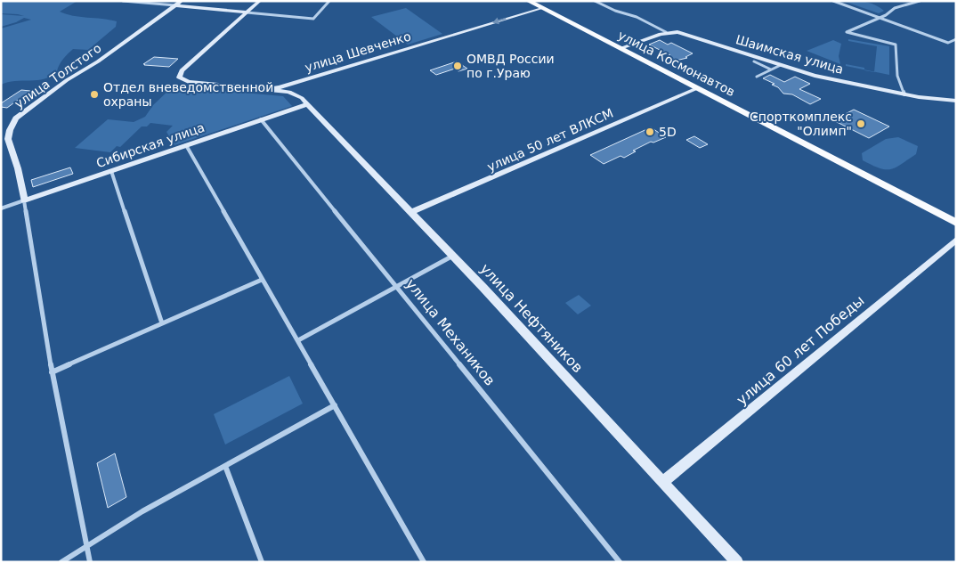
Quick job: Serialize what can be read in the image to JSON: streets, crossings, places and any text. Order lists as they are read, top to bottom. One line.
{"streets":{"main road":["улица Шевченко","Шаимская улица","улица Космонавтов","улица Толстого","улица 50 лет ВЛКСМ","Сибирская улица","улица Нефтяников","улица 60 лет Победы"],"street":["улица Механиков"]},"crossings":[["улица Шевченко","улица Космонавтов"],["улица Шевченко","улица Нефтяников"],["Шаимская улица","улица Космонавтов"],["улица Космонавтов","улица 50 лет ВЛКСМ"],["улица Толстого","Сибирская улица"],["улица 50 лет ВЛКСМ","улица Нефтяников"],["Сибирская улица","улица Нефтяников"],["Сибирская улица","улица Механиков"],["улица Нефтяников","улица 60 лет Победы"]],"one_way":["улица Шевченко"],"places":["ОМВД России по г.Ураю","Отдел вневедомственной охраны","Спорткомплекс \"Олимп\"","5D"]}
